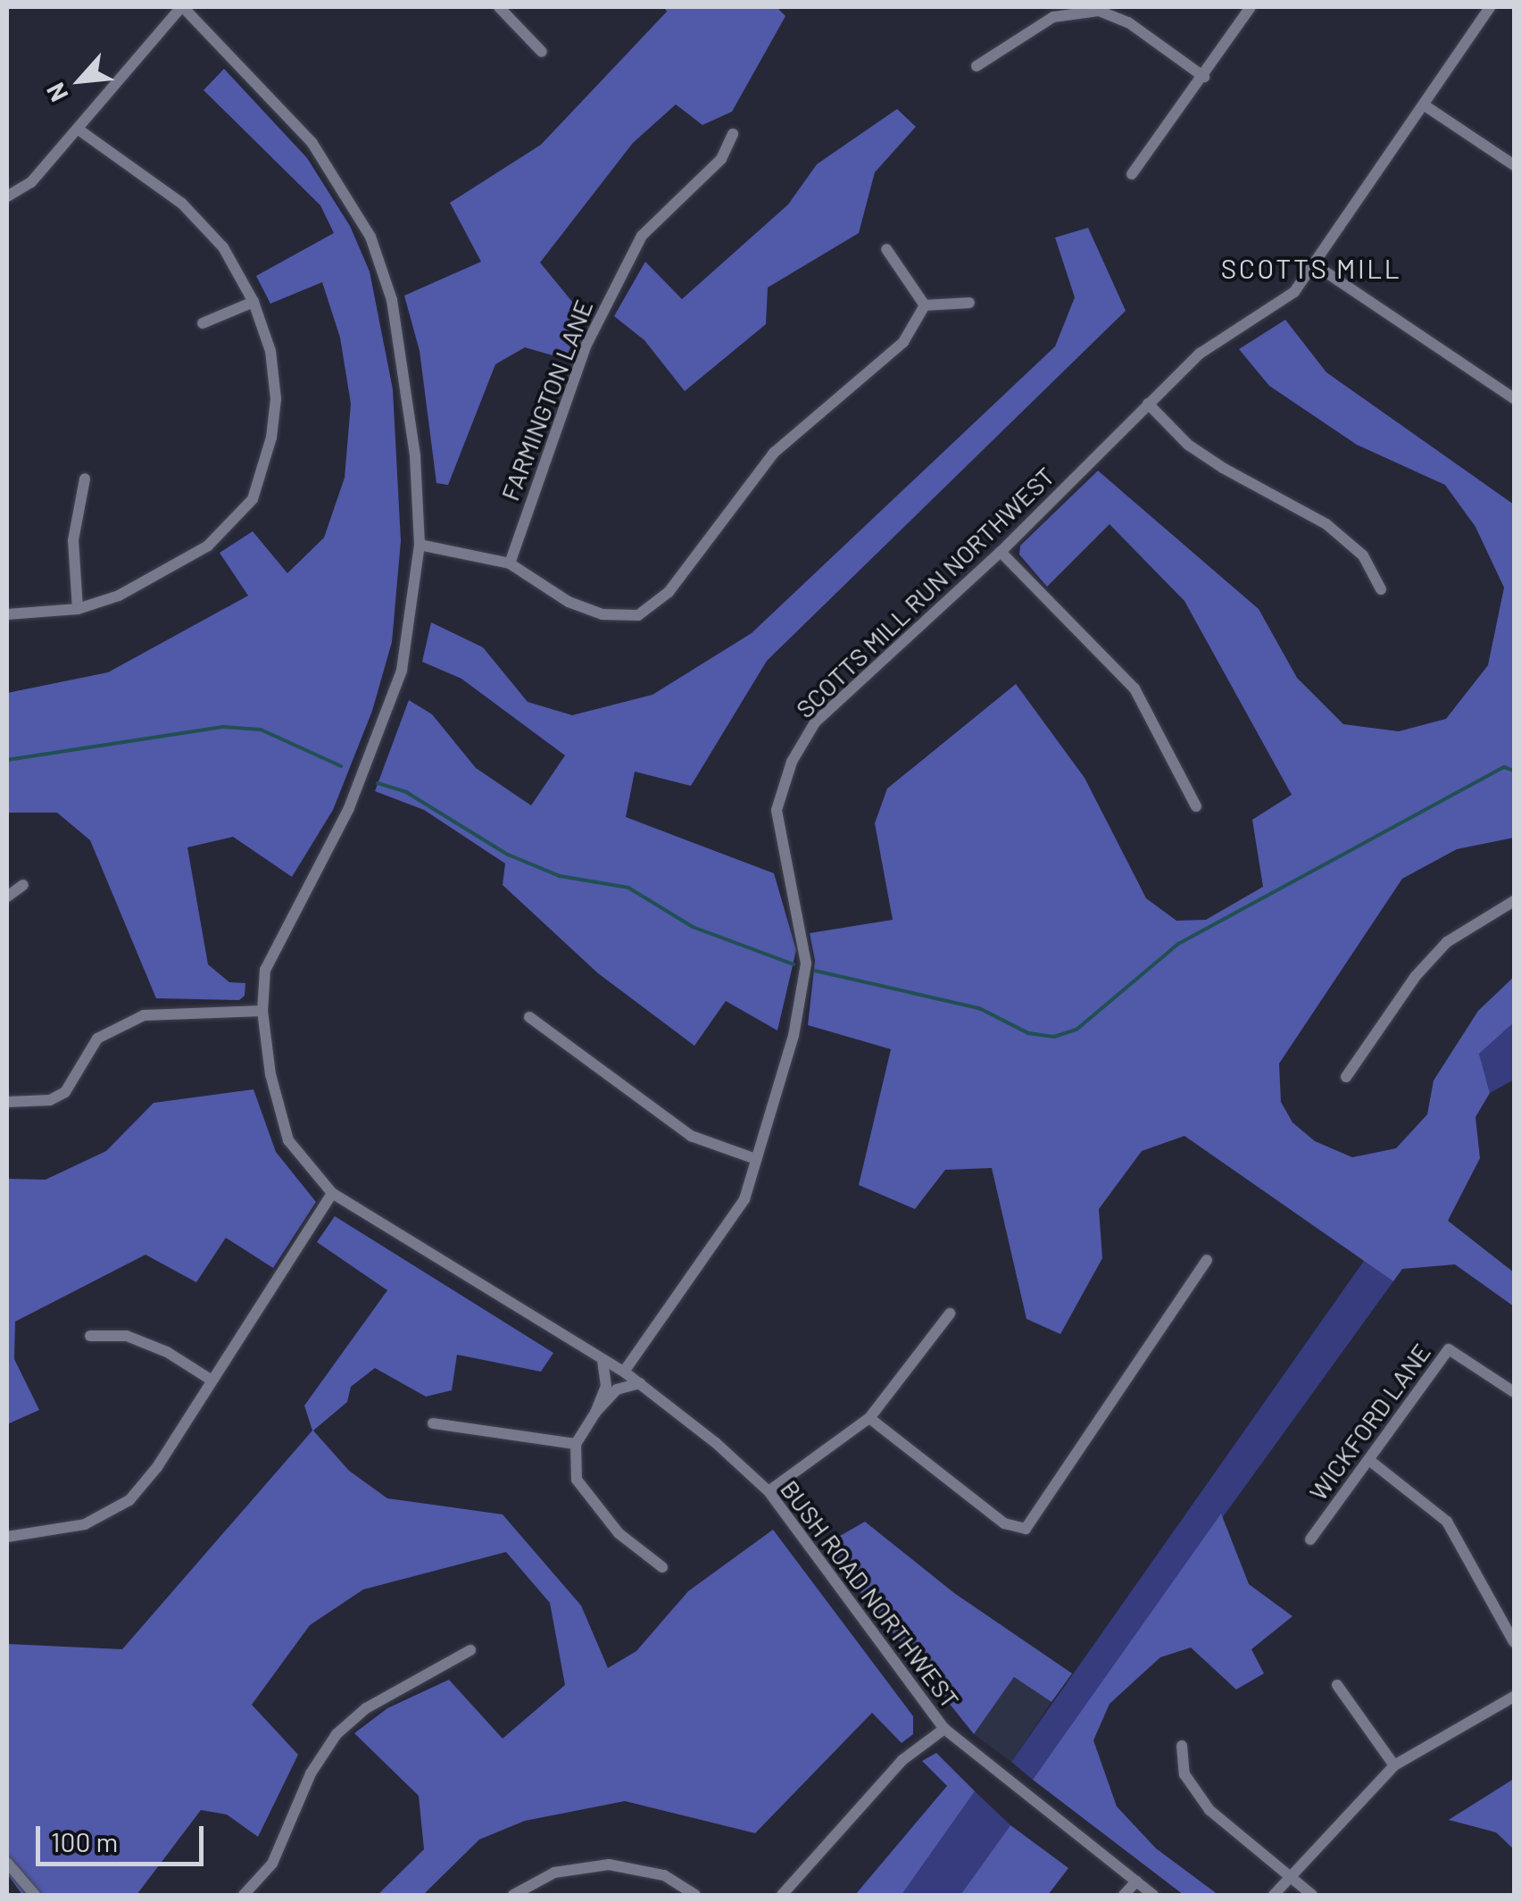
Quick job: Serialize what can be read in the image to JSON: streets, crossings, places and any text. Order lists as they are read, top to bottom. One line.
{"streets":{"street":["FARMINGTON LANE","SCOTTS MILL RUN NORTHWEST","WICKFORD LANE","BUSH ROAD NORTHWEST"]},"crossings":[["SCOTTS MILL RUN NORTHWEST","BUSH ROAD NORTHWEST"]],"districts":["SCOTTS MILL"],"scale_bar":"100 m","north":"bottom left"}
